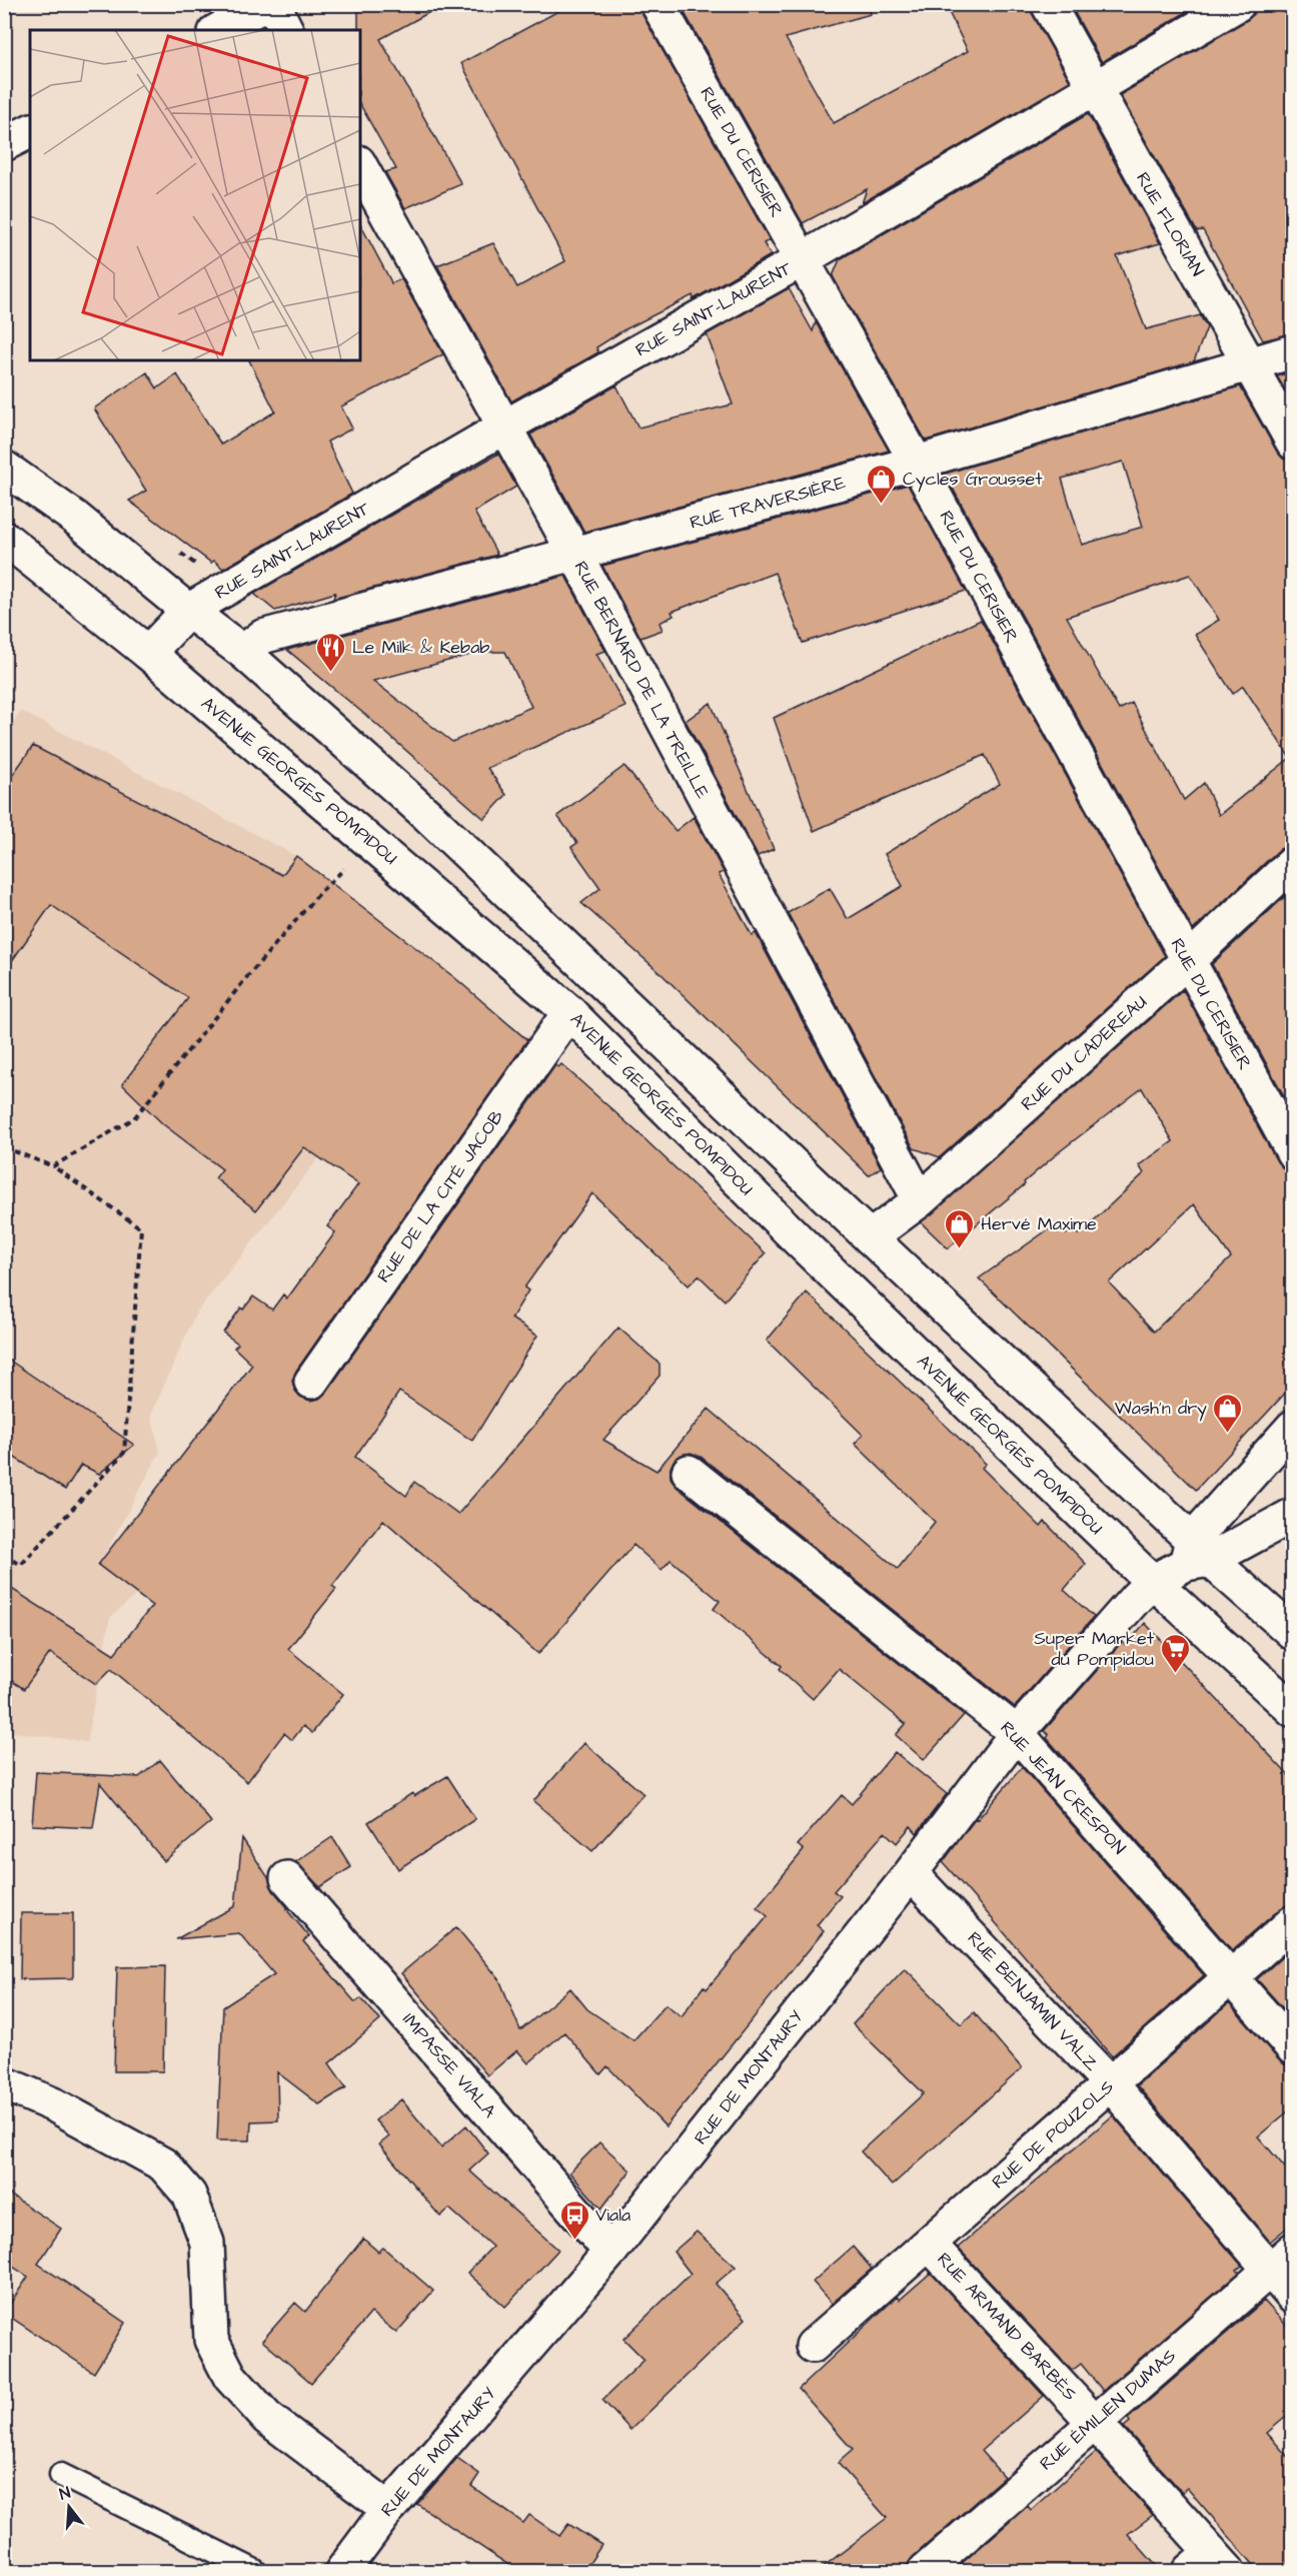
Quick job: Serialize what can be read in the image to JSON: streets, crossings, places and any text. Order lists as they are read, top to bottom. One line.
{"streets":{"street":["RUE DU CERISIER","RUE FLORIAN","RUE SAINT-LAURENT","RUE TRAVERSIÈRE","RUE BERNARD DE LA TREILLE","AVENUE GEORGES POMPIDOU","RUE DU CADEREAU","RUE DE LA CITÉ JACOB","RUE JEAN CRESPON","RUE BENJAMIN VALZ","IMPASSE VIALA","RUE DE MONTAURY","RUE DE POUZOLS","RUE ARMAND BARBÈS","RUE ÉMILIEN DUMAS"]},"crossings":[["RUE DU CERISIER","RUE SAINT-LAURENT"],["RUE DU CERISIER","RUE TRAVERSIÈRE"],["RUE DU CERISIER","RUE DU CADEREAU"],["RUE FLORIAN","RUE SAINT-LAURENT"],["RUE FLORIAN","RUE TRAVERSIÈRE"],["RUE SAINT-LAURENT","RUE BERNARD DE LA TREILLE"],["RUE TRAVERSIÈRE","RUE BERNARD DE LA TREILLE"],["RUE BERNARD DE LA TREILLE","RUE DU CADEREAU"],["AVENUE GEORGES POMPIDOU","RUE DE LA CITÉ JACOB"],["AVENUE GEORGES POMPIDOU","RUE DE MONTAURY"],["RUE JEAN CRESPON","RUE DE MONTAURY"],["RUE JEAN CRESPON","RUE DE POUZOLS"],["RUE BENJAMIN VALZ","RUE DE MONTAURY"],["RUE BENJAMIN VALZ","RUE DE POUZOLS"],["RUE BENJAMIN VALZ","RUE ÉMILIEN DUMAS"],["IMPASSE VIALA","RUE DE MONTAURY"],["RUE DE POUZOLS","RUE ARMAND BARBÈS"],["RUE ARMAND BARBÈS","RUE ÉMILIEN DUMAS"]],"places":{"shop":["Cycles Grousset","Hervé Maxime","Wash'n dry"],"restaurant":["Le Milk & Kebab"],"supermarket":["Super Market du Pompidou"],"bus stop":["Viala"]},"north":"top"}
